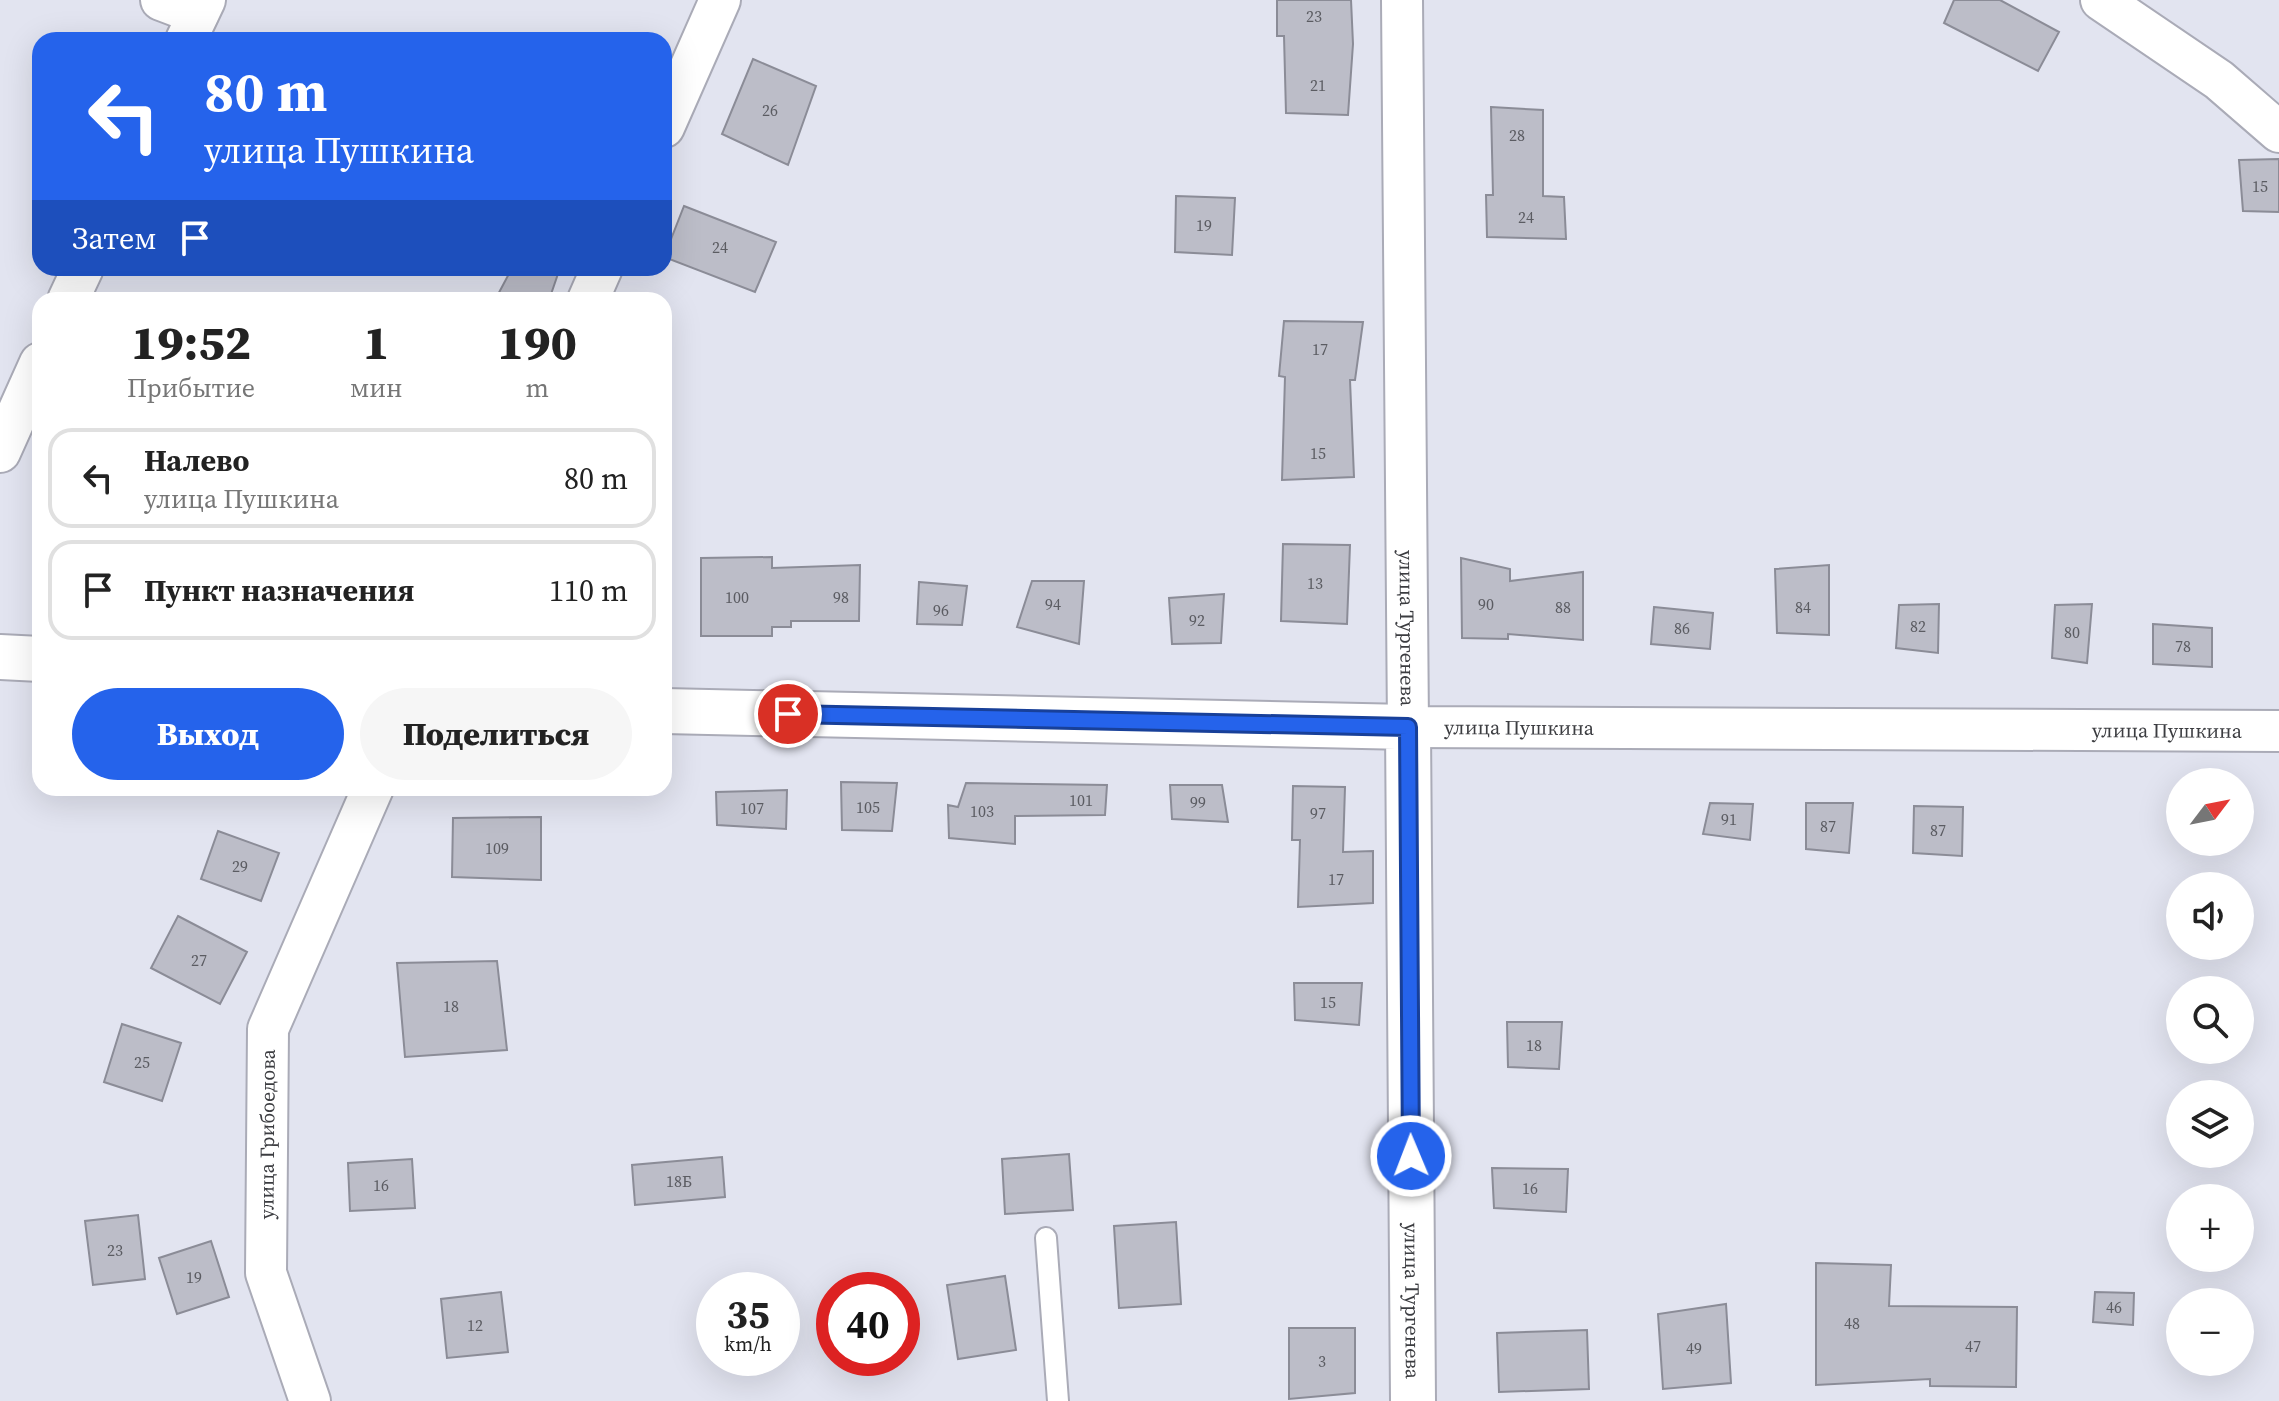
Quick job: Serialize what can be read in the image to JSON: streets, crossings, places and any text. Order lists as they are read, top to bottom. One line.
{"streets":{"street":["улица Тургенева","улица Пушкина","улица Грибоедова"]},"crossings":[["улица Тургенева","улица Пушкина"]],"house_numbers":["23","21","26","28","15","24","19","24","17","15","13","100","98","94","90","88","84","96","92","82","86","80","78","101","99","105","107","103","97","91","87","87","109","29","17","27","15","18","18","25","18Б","16","16","23","19","46","48","12","47","49","3"],"north":"top right","page":{"turn":["80 m","улица Пушкина"],"then":"Затем","eta":["19:52","Прибытие","1","мин","190","m"],"list":[{"name":"Налево","note":"улица Пушкина","value":"80 m"},{"name":"Пункт назначения","value":"110 m"}],"buttons":["Выход","Поделиться"],"map_buttons":["+","−"],"speed":"35 km/h","limit":"40"}}
